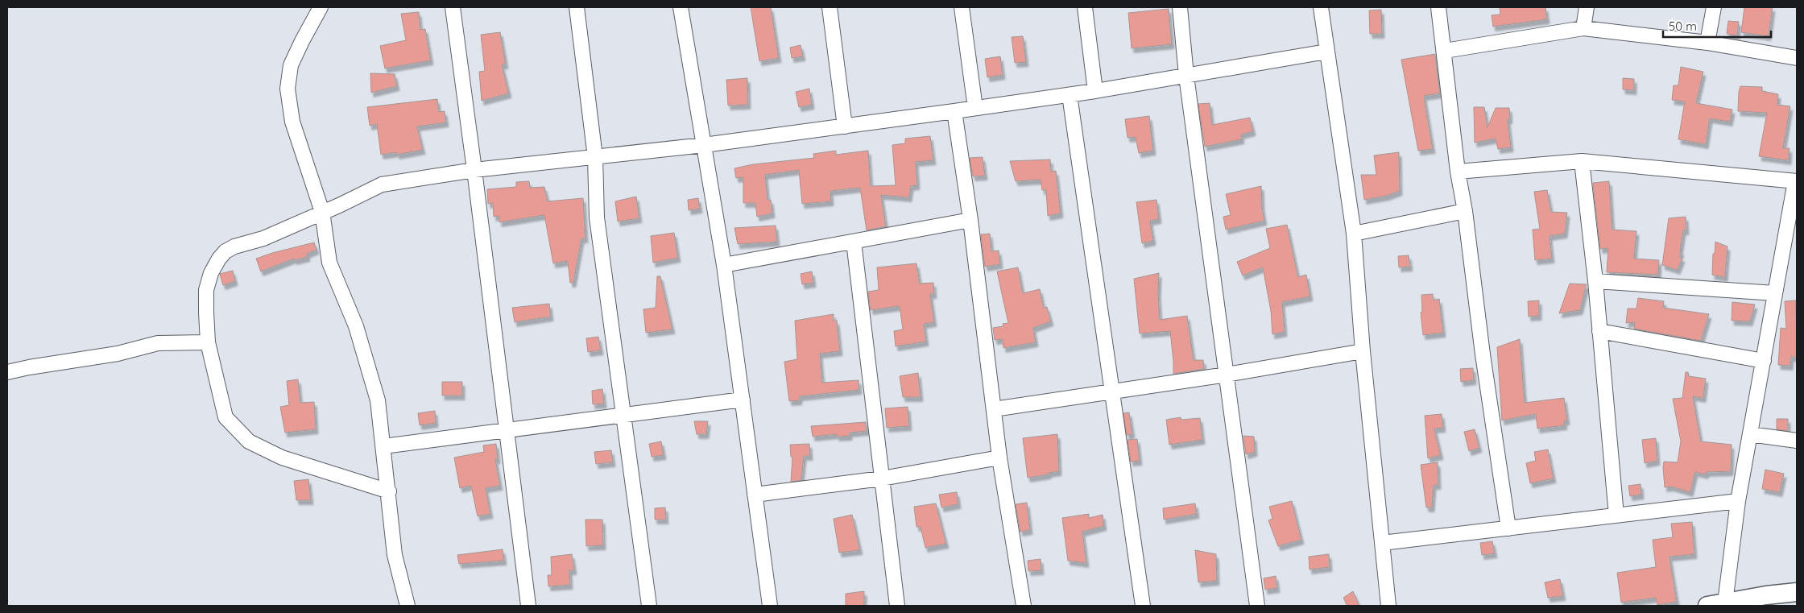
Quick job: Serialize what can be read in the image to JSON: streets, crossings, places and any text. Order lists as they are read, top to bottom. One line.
{"scale_bar":"50 m"}
